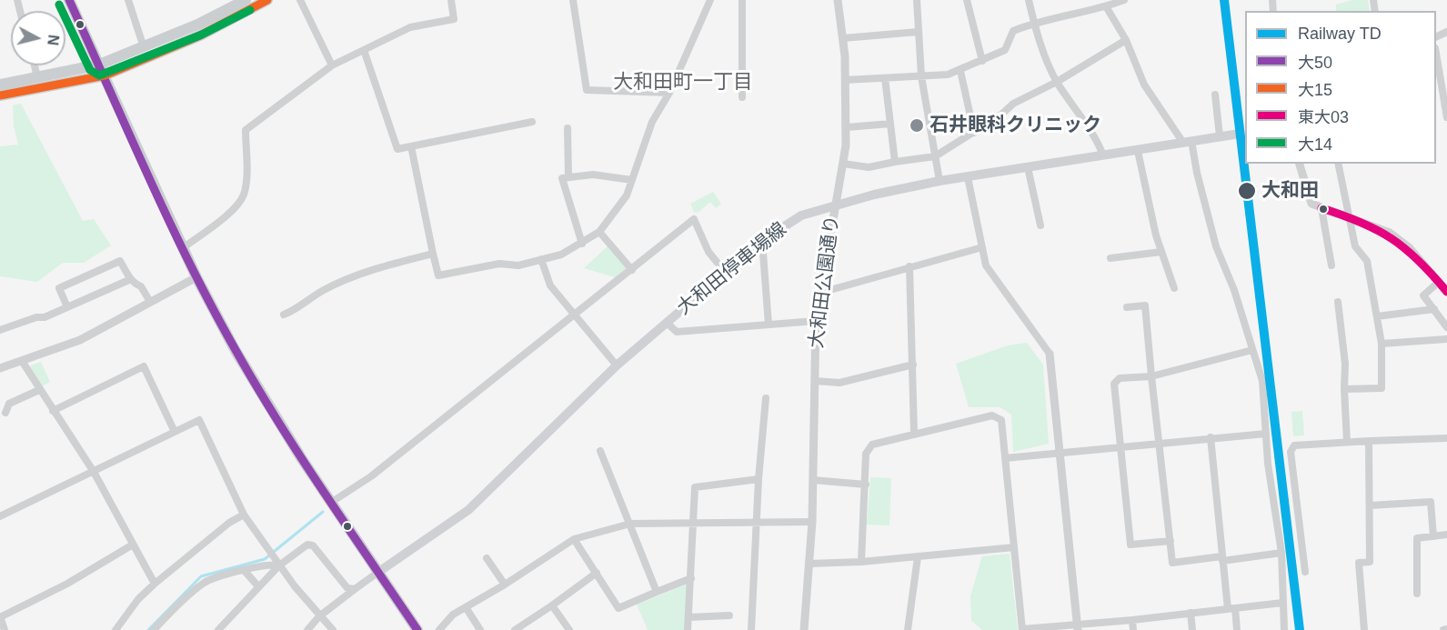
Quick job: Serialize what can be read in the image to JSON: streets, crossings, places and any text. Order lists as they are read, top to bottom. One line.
{"streets":{"main road":["大和田停車場線"],"street":["大和田公園通り"]},"crossings":[["大和田停車場線","大和田公園通り"]],"districts":["大和田町一丁目"],"places":["石井眼科クリニック","大和田"],"lines":["rail line TD","transit line 大50","transit line 大15","transit line 大14","transit line 東大03"],"legend":["Railway TD","大50","大15","東大03","大14"],"north":"right"}
